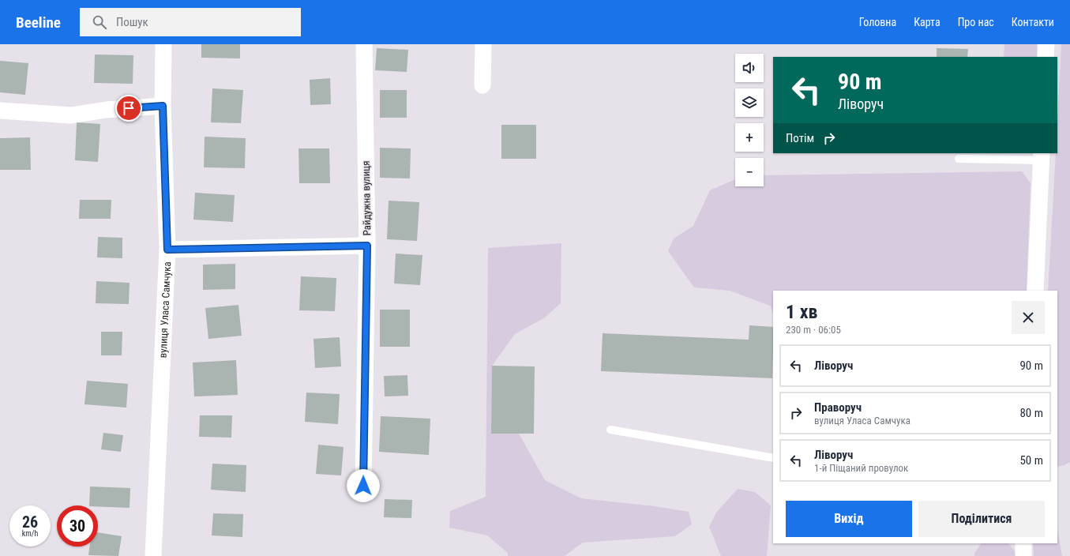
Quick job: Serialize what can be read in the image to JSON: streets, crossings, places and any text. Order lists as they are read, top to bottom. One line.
{"streets":{"street":["Райдужна вулиця","вулиця Уласа Самчука"]},"page":{"header":"Beeline","search":"Пошук","nav":["Головна","Карта","Про нас","Контакти"],"map_buttons":["+","−"],"turn":["90 m","Ліворуч"],"then":"Потім","heading":["1 хв","230 m · 06:05"],"list":[{"name":"Ліворуч","value":"90 m"},{"name":"Праворуч","note":"вулиця Уласа Самчука","value":"80 m"},{"name":"Ліворуч","note":"1-й Піщаний провулок","value":"50 m"}],"buttons":["Вихід","Поділитися"],"speed":"26 km/h","limit":"30"}}
